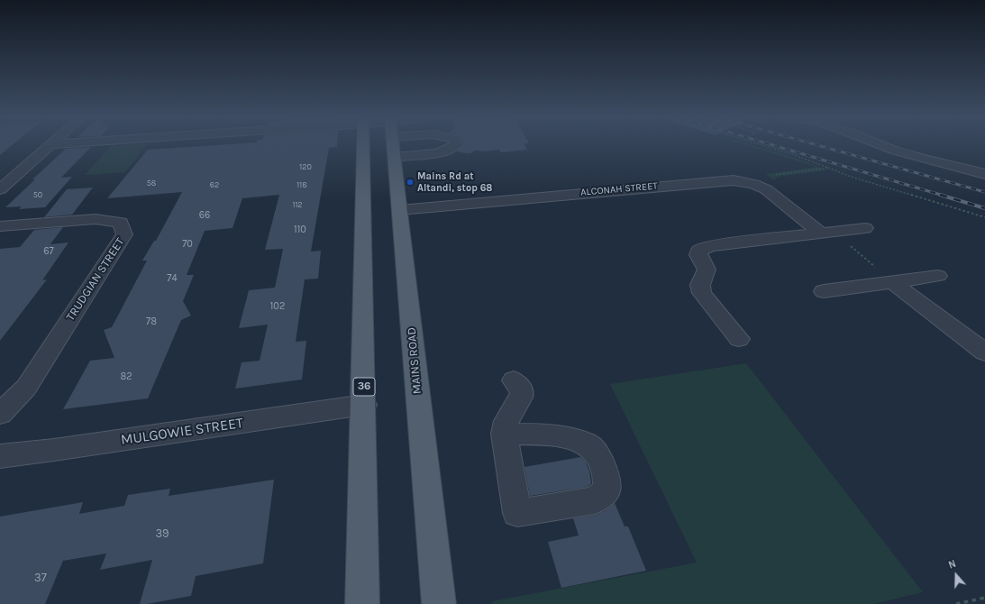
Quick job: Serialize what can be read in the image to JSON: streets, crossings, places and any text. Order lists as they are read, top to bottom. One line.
{"streets":{"main road":["MAINS ROAD","36"],"street":["ALCONAH STREET","TRUDGIAN STREET","MULGOWIE STREET"]},"crossings":[["ALCONAH STREET","MAINS ROAD"],["36","MULGOWIE STREET"]],"places":["Mains Rd at Altandi, stop 68"],"house_numbers":["120","58","62","118","50","112","66","110","70","67","74","102","78","82","39","37"],"north":"top"}
